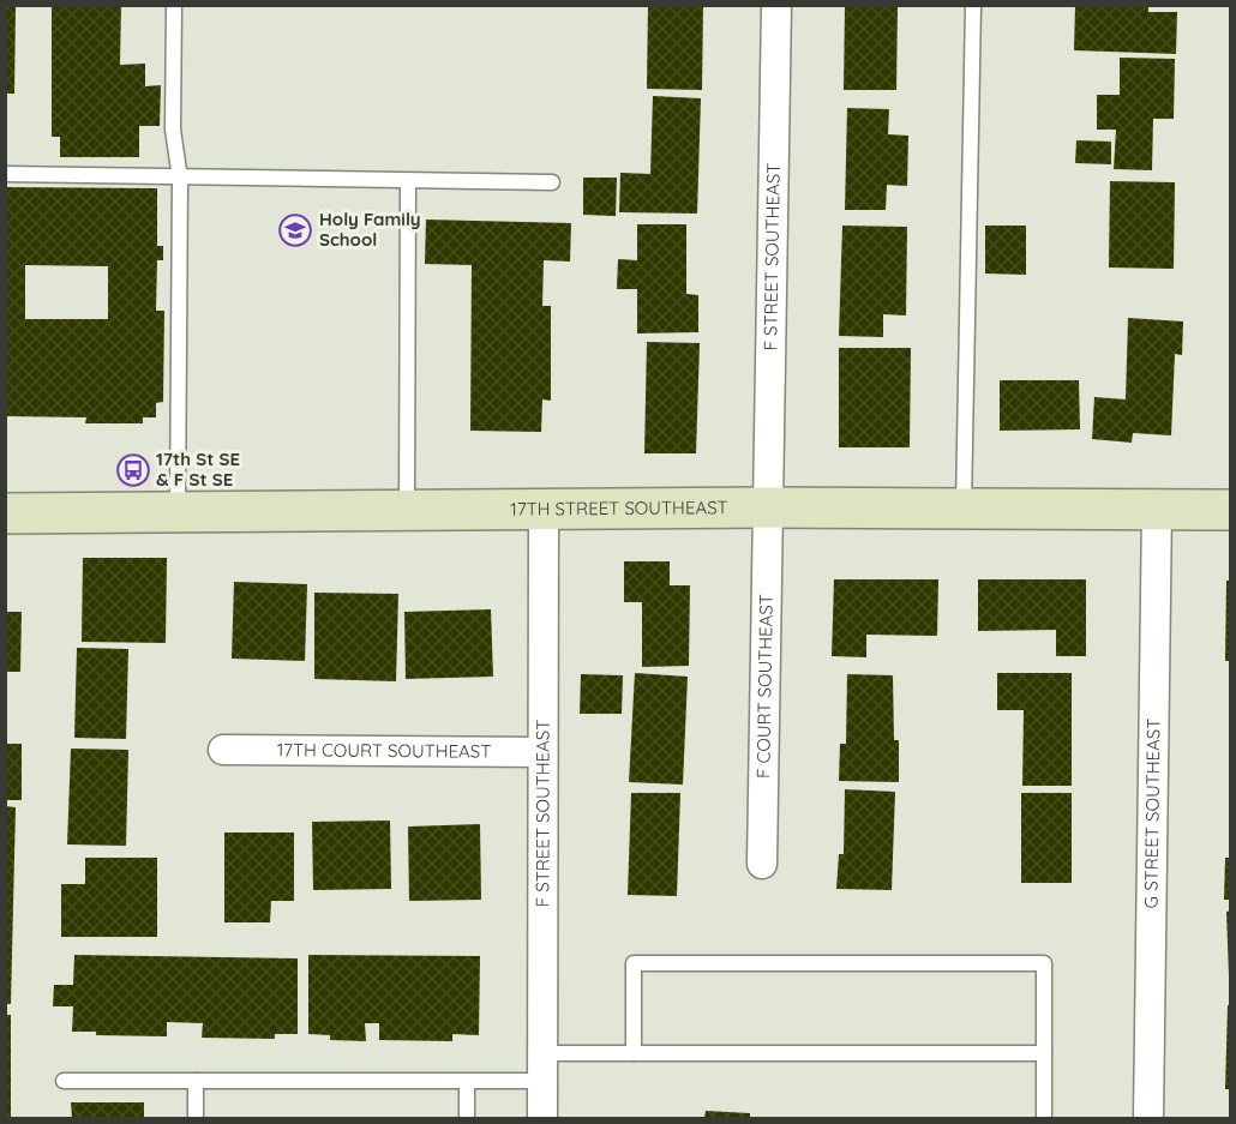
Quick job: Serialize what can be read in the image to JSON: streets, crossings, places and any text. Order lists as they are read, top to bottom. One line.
{"streets":{"street":["F STREET SOUTHEAST","17TH STREET SOUTHEAST","F COURT SOUTHEAST","17TH COURT SOUTHEAST","G STREET SOUTHEAST"]},"crossings":[["F STREET SOUTHEAST","17TH STREET SOUTHEAST"],["F STREET SOUTHEAST","F COURT SOUTHEAST"],["F STREET SOUTHEAST","17TH COURT SOUTHEAST"],["17TH STREET SOUTHEAST","F COURT SOUTHEAST"],["17TH STREET SOUTHEAST","G STREET SOUTHEAST"]],"places":{"school or university":["Holy Family School"],"bus stop":["17th St SE & F St SE"]}}
